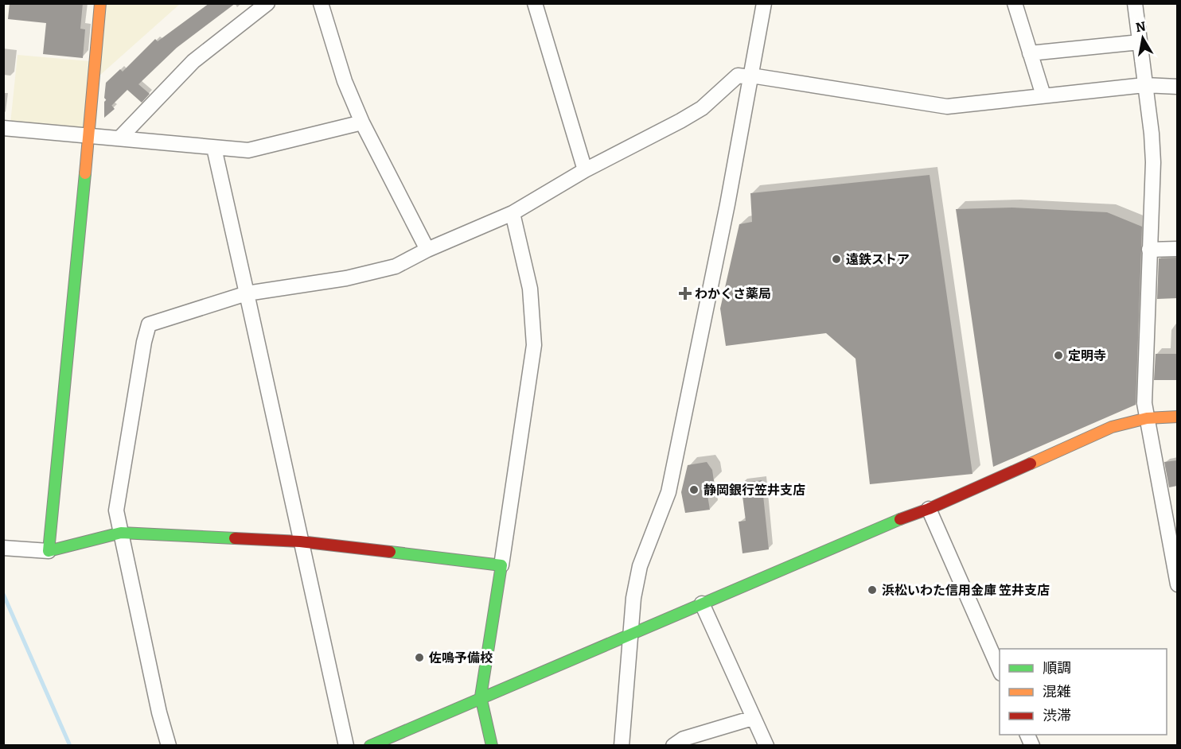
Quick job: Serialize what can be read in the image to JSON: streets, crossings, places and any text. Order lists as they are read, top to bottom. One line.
{"places":{"other":["遠鉄ストア","定明寺","静岡銀行笠井支店","浜松いわた信用金庫 笠井支店","佐鳴予備校"],"health":["わかくさ薬局"]},"legend":["順調","混雑","渋滞"],"north":"top"}
